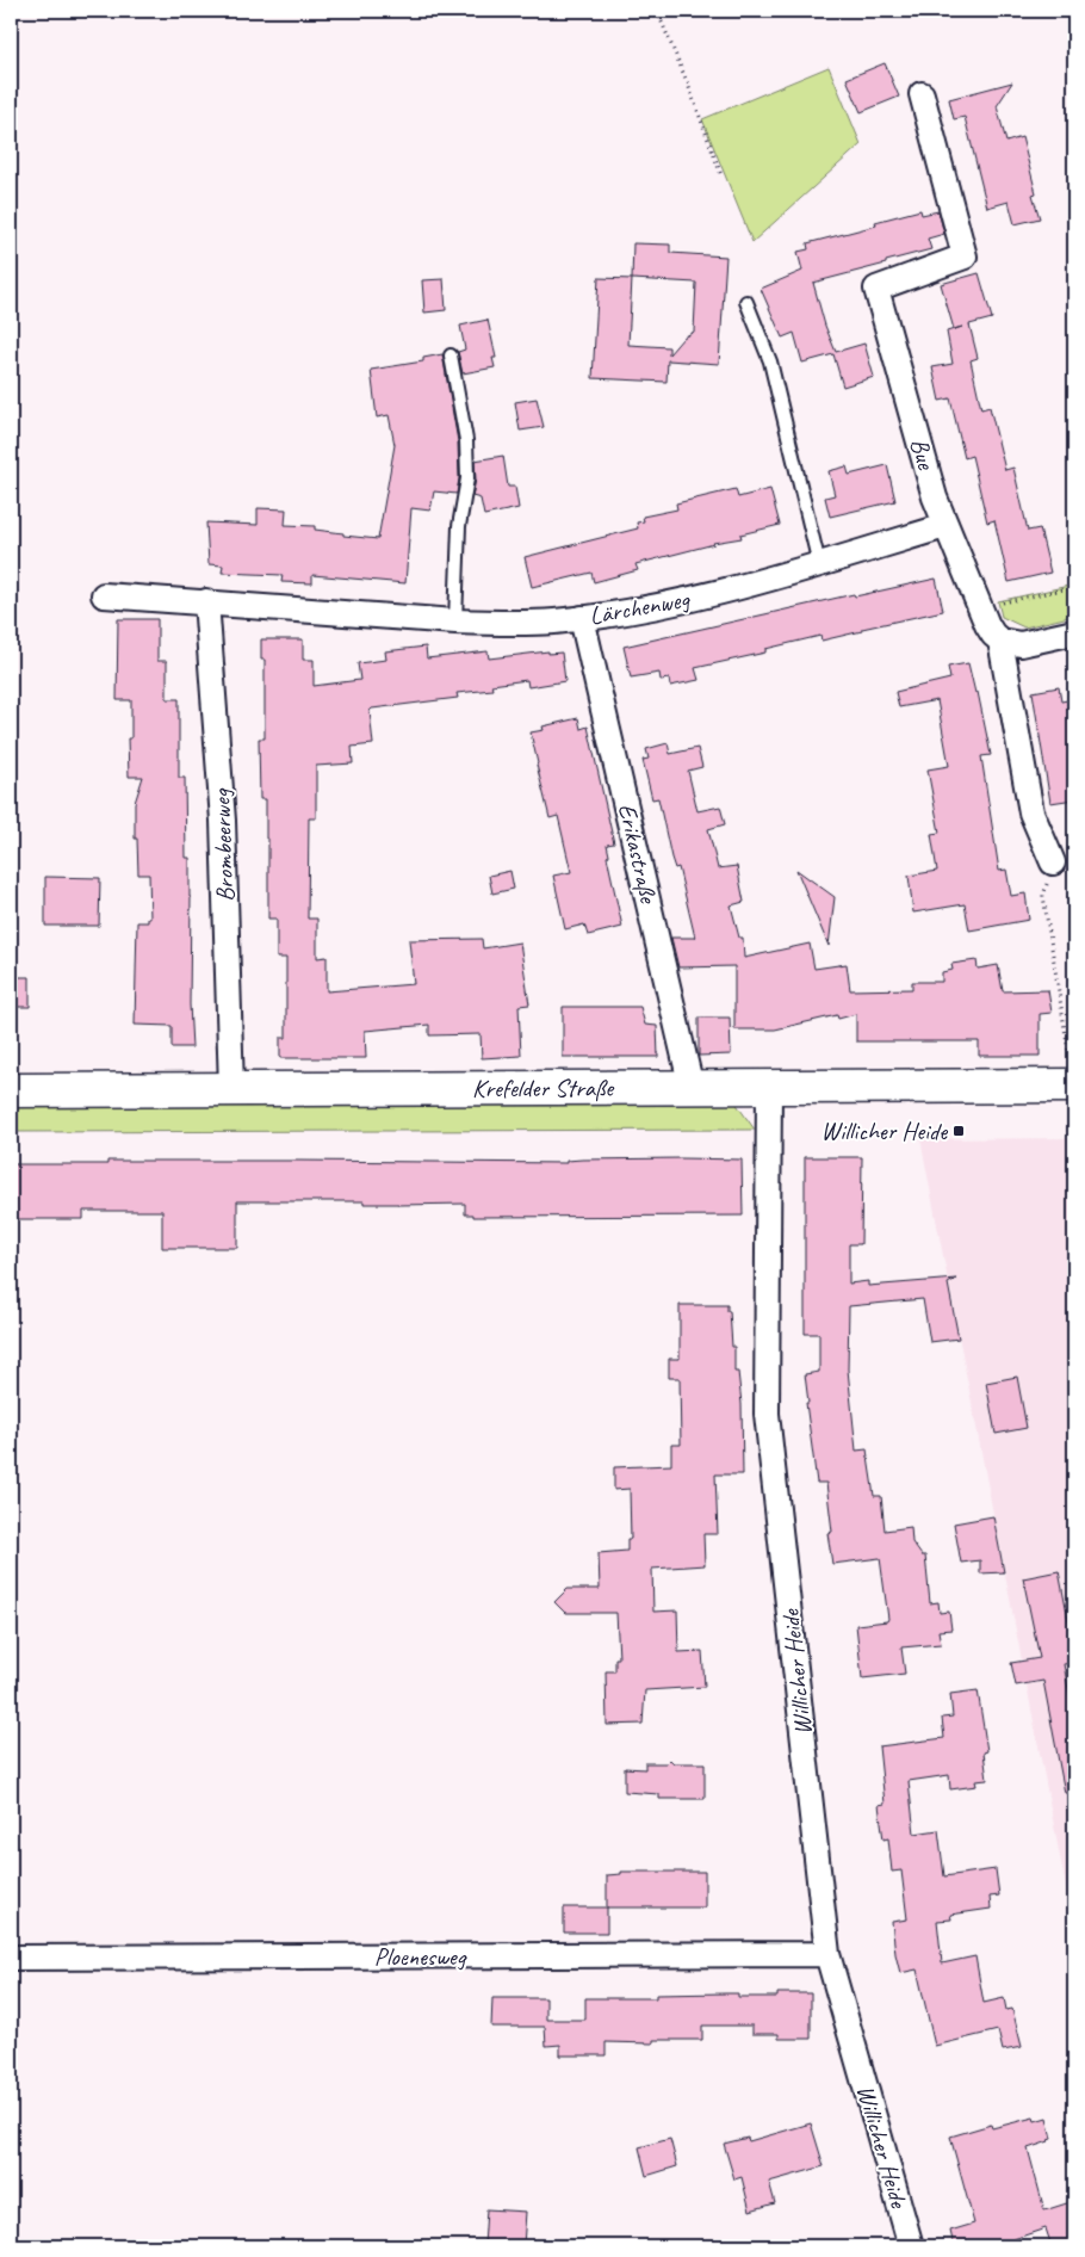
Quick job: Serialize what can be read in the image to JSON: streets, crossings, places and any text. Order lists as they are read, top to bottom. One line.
{"streets":{"main road":["Krefelder Straße"],"street":["Bue","Lärchenweg","Brombeerweg","Erikastraße","Willicher Heide","Ploenesweg"]},"crossings":[["Bue","Lärchenweg"],["Lärchenweg","Brombeerweg"],["Lärchenweg","Erikastraße"],["Brombeerweg","Krefelder Straße"],["Erikastraße","Krefelder Straße"],["Krefelder Straße","Willicher Heide"],["Willicher Heide","Ploenesweg"]],"places":{"transit":["Willicher Heide"]}}
